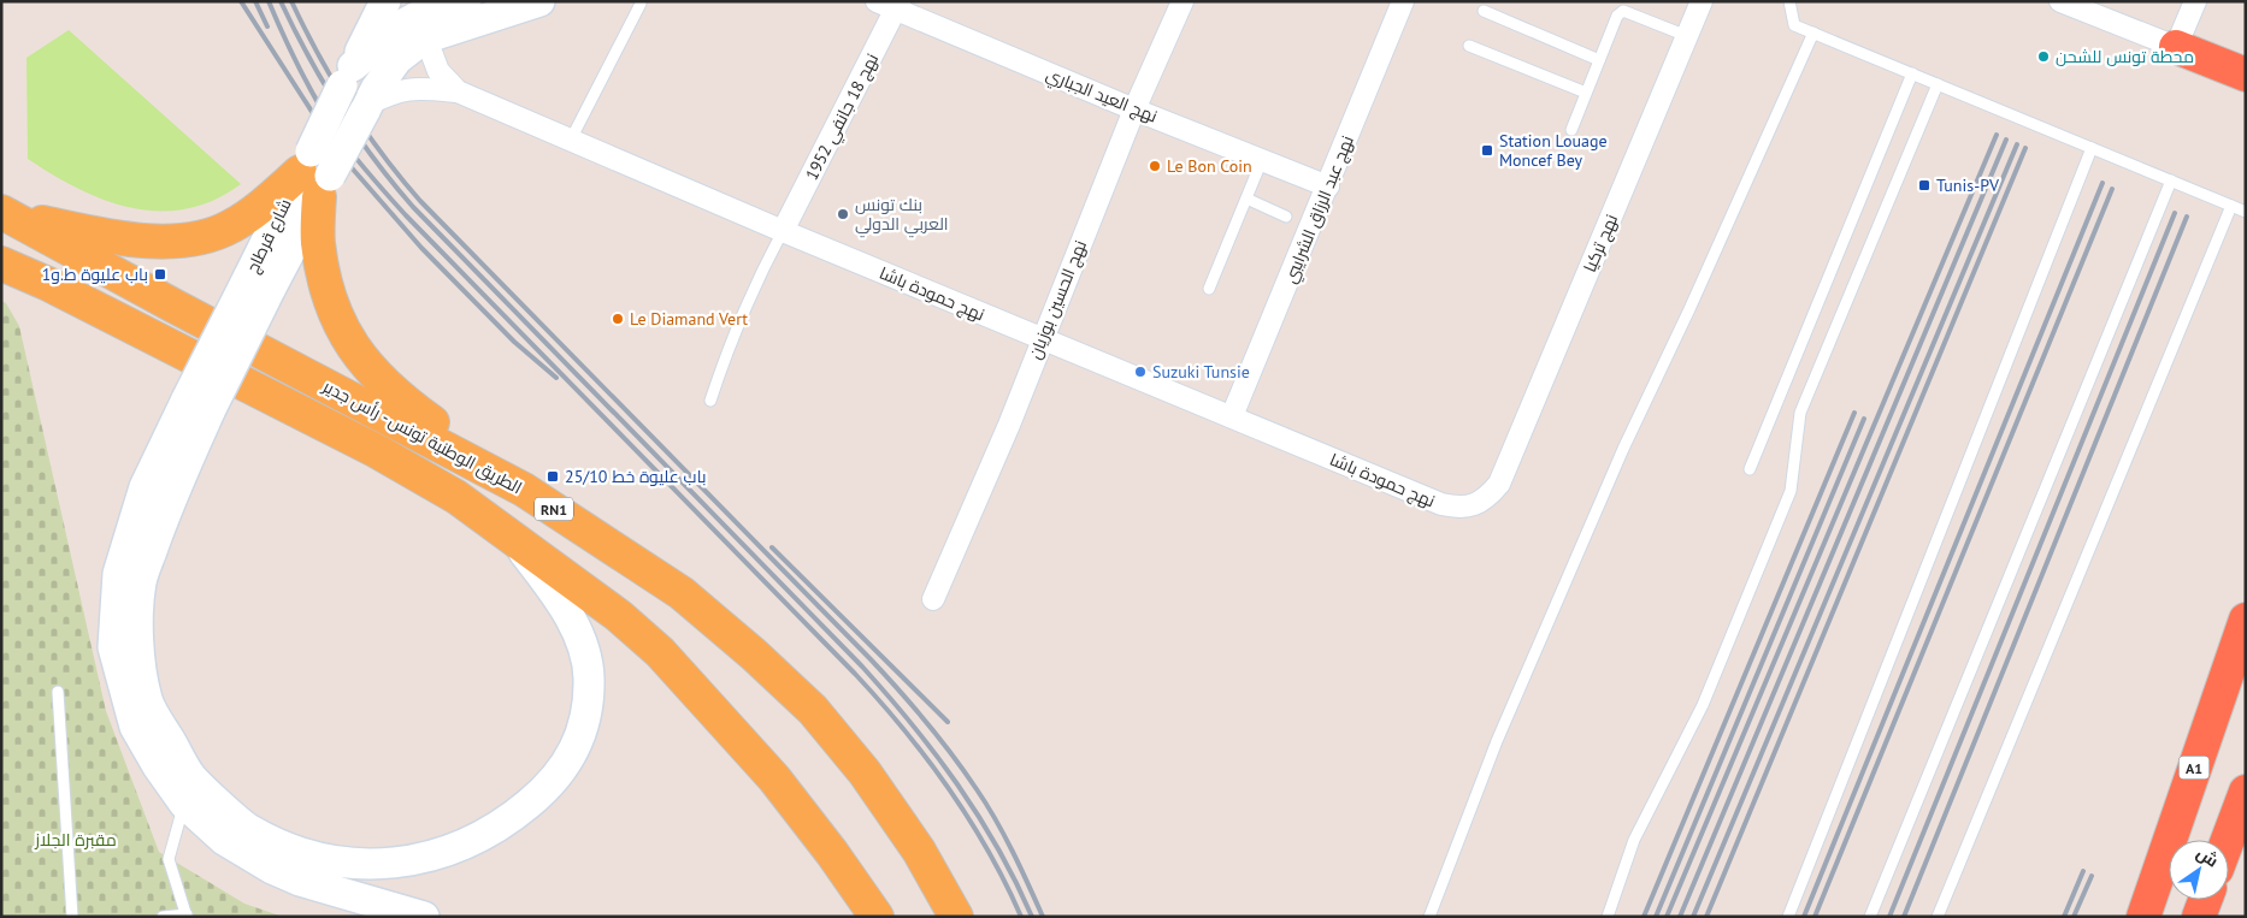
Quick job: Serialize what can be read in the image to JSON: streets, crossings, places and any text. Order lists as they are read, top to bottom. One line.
{"streets":{"highway":["A1"],"main road":["الطريق الوطنية تونس - رأس جدير","RN1"],"street":["نهج العيد الجباري","نهج 18 جانفي 1952","نهج عبد الرزاق الشرايبي","نهج تركيا","نهج حمودة باشا","نهج الحسين بوزيان"]},"crossings":[["نهج العيد الجباري","نهج 18 جانفي 1952"],["نهج العيد الجباري","نهج عبد الرزاق الشرايبي"],["نهج العيد الجباري","نهج الحسين بوزيان"],["نهج 18 جانفي 1952","نهج حمودة باشا"],["نهج عبد الرزاق الشرايبي","نهج حمودة باشا"],["نهج تركيا","نهج حمودة باشا"],["نهج حمودة باشا","نهج الحسين بوزيان"]],"parks":["مقبرة الجلاز"],"places":{"other":["محطة تونس للشحن","Le Bon Coin","بنك تونس العربي الدولي","Le Diamand Vert","Suzuki Tunsie"],"transit":["Station Louage Moncef Bey","Tunis-PV","باب عليوة ط.و1","باب عليوة خط 25/10"]},"north":"top right"}
